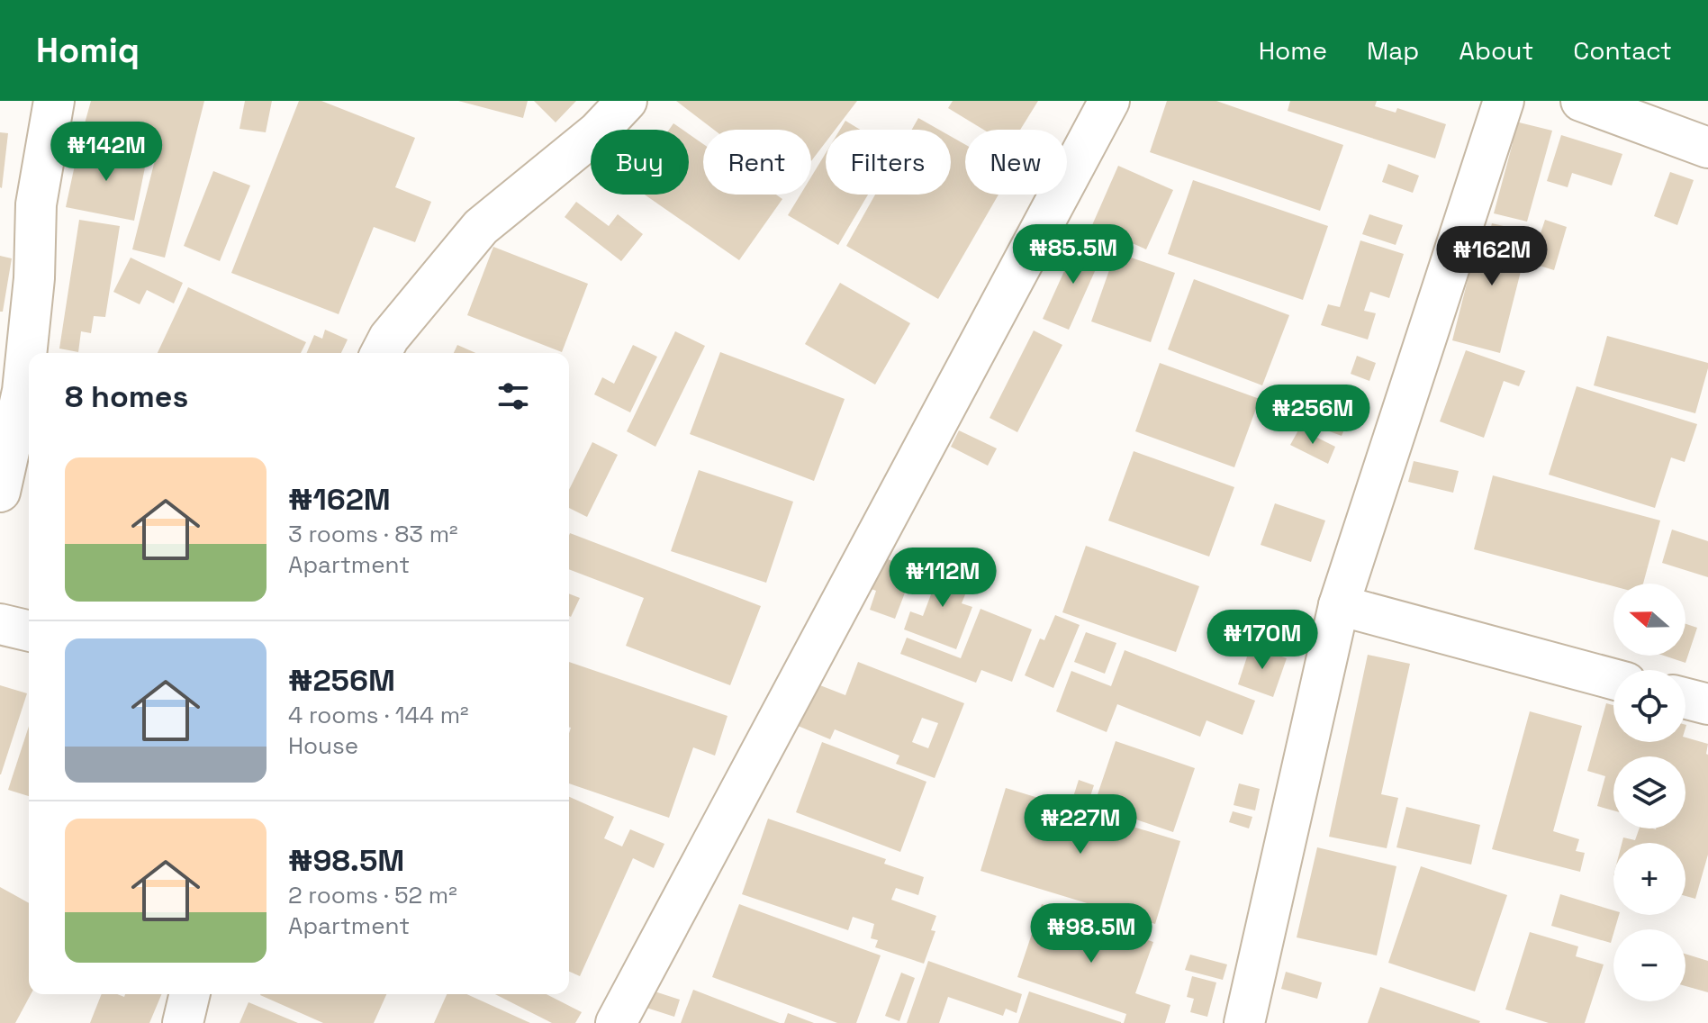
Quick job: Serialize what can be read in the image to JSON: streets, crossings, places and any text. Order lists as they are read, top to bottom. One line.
{"north":"left","page":{"header":"Homiq","nav":["Home","Map","About","Contact"],"price":["₦142M","₦85.5M","₦162M","₦256M","₦112M","₦170M","₦227M","₦98.5M"],"chip":["Buy","Rent","Filters","New"],"heading":"8 homes","list":[{"name":"₦162M","note":"3 rooms · 83 m² · Apartment"},{"name":"₦256M","note":"4 rooms · 144 m² · House"},{"name":"₦98.5M","note":"2 rooms · 52 m² · Apartment"}],"map_buttons":["+","−"]}}
